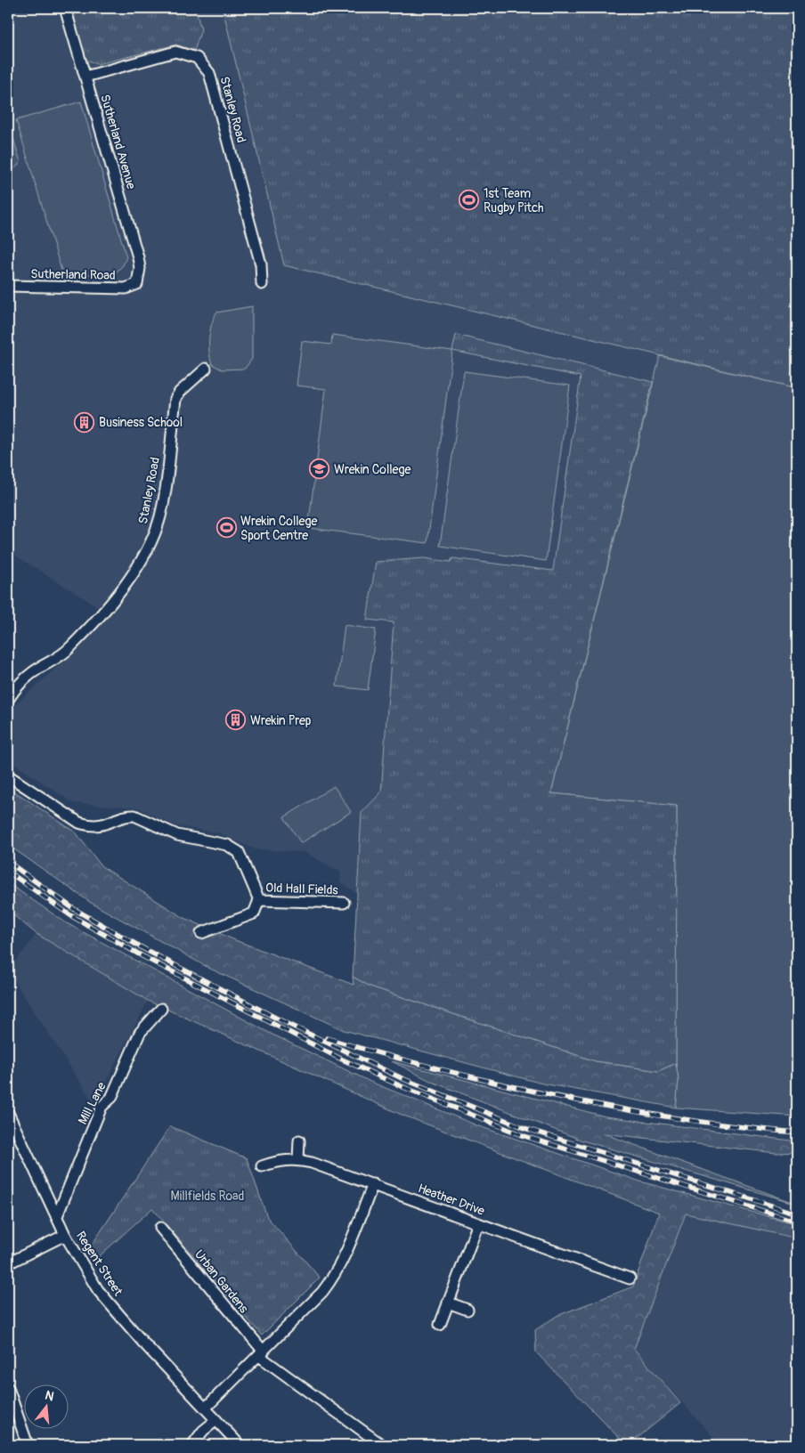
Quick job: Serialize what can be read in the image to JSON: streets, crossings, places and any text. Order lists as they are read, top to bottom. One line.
{"streets":{"street":["Stanley Road","Sutherland Avenue","Sutherland Road","Old Hall Fields","Mill Lane","Heather Drive","Regent Street","Urban Gardens"]},"crossings":[["Stanley Road","Sutherland Avenue"],["Sutherland Avenue","Sutherland Road"],["Mill Lane","Regent Street"]],"parks":["Millfields Road"],"places":{"sports":["1st Team Rugby Pitch","Wrekin College Sport Centre"],"building":["Business School","Wrekin Prep"],"school or university":["Wrekin College"]},"north":"top"}
